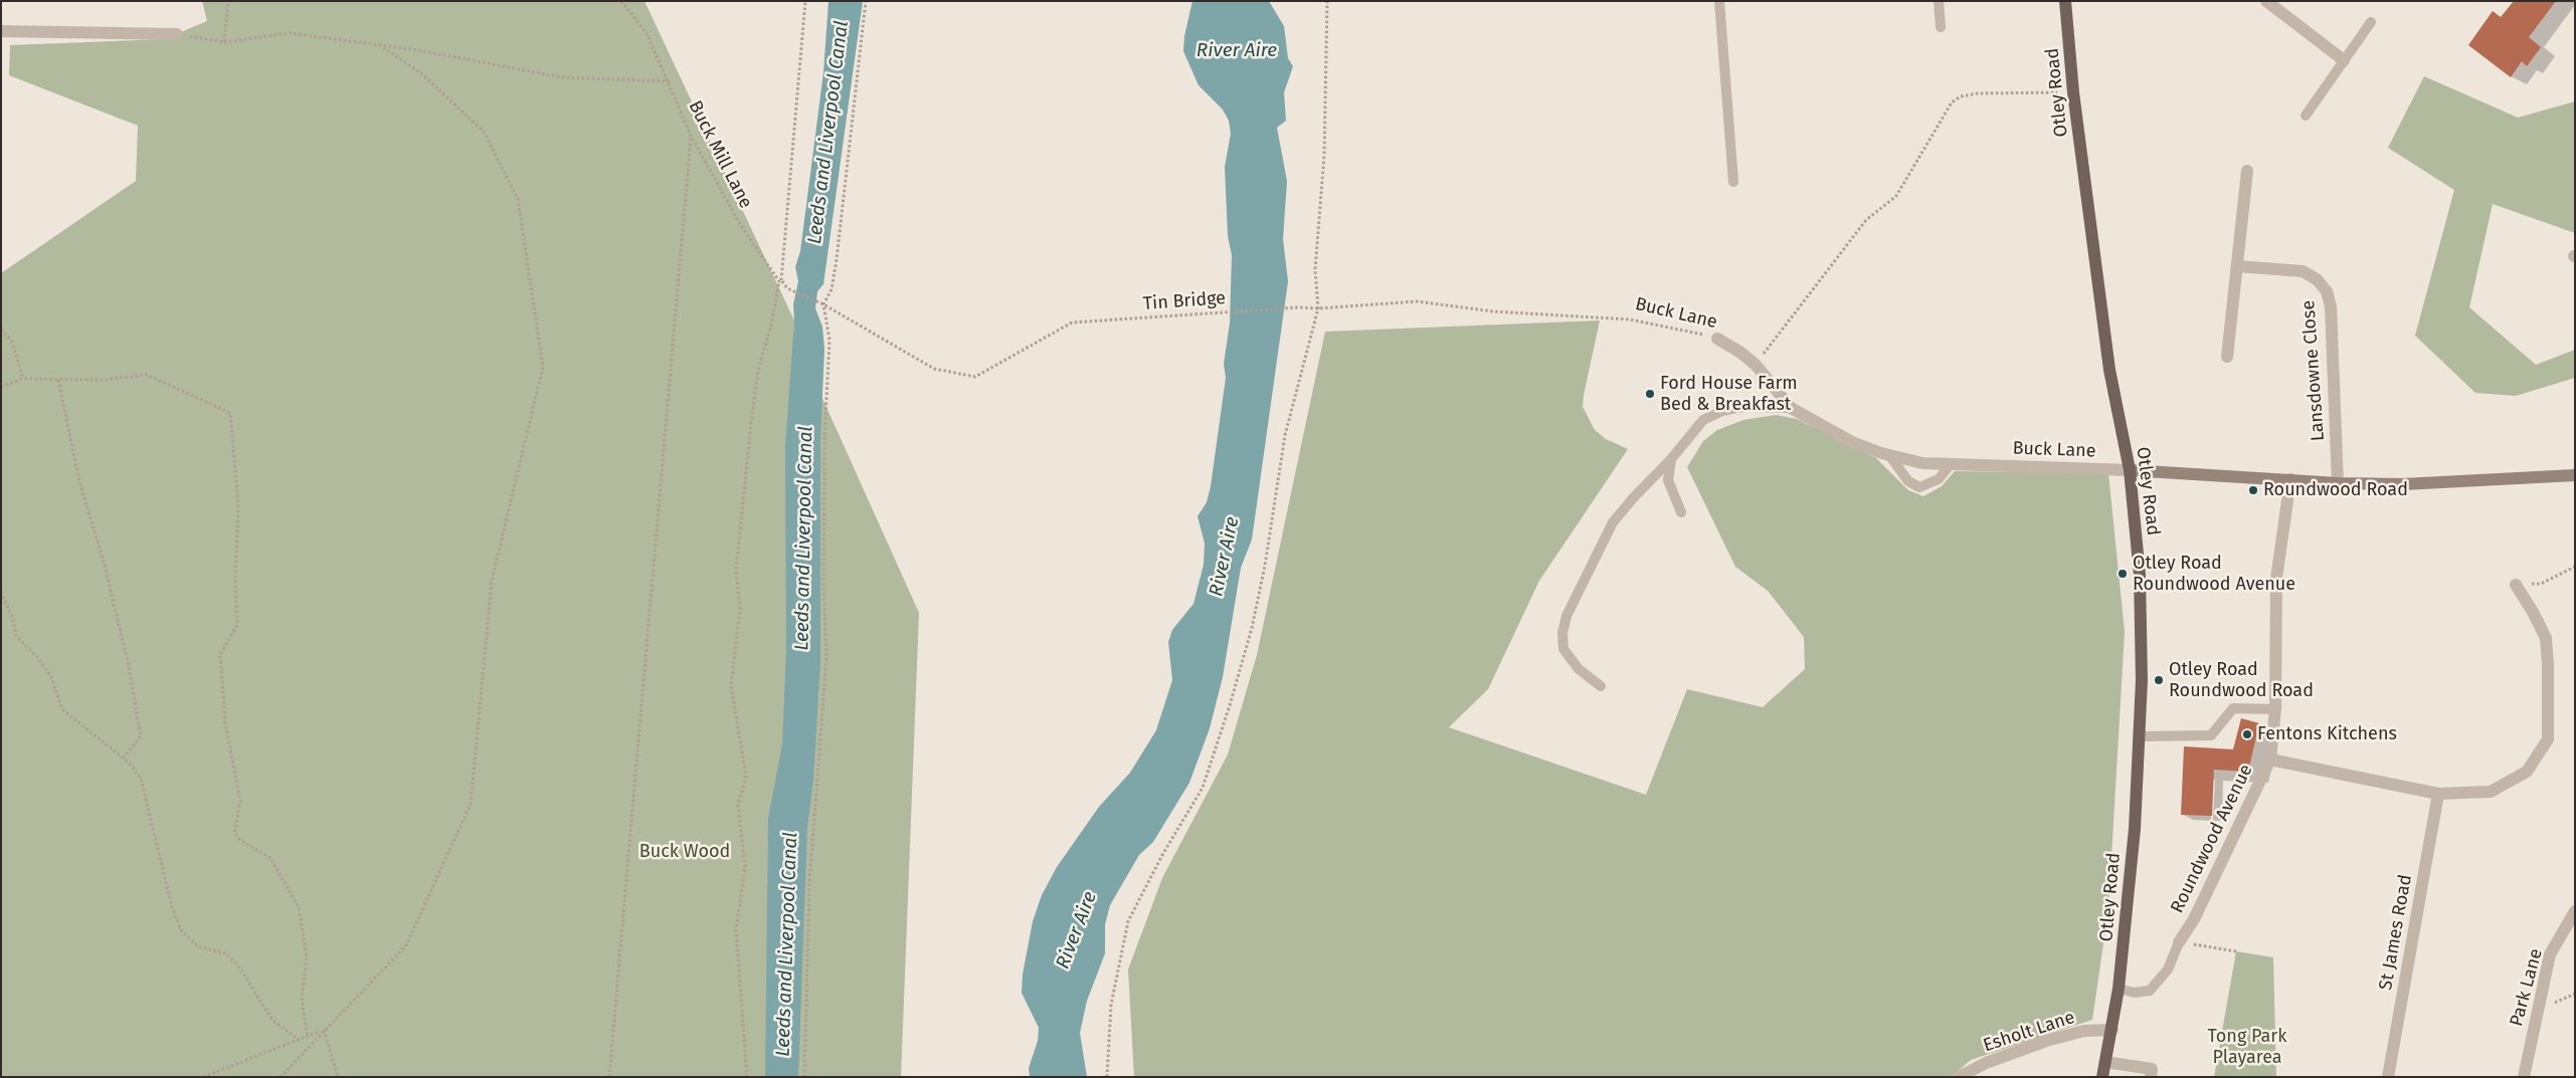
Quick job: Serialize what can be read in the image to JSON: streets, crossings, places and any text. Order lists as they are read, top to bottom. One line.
{"streets":{"main road":["Otley Road"],"street":["Buck Lane","Lansdowne Close","Roundwood Avenue","St James Road","Park Lane","Esholt Lane"],"path":["Buck Mill Lane","Tin Bridge"]},"crossings":[["Otley Road","Buck Lane"],["Otley Road","Roundwood Avenue"],["Otley Road","Esholt Lane"],["Buck Mill Lane","Tin Bridge"],["Tin Bridge","Buck Lane"]],"water":["River Aire","Leeds and Liverpool Canal"],"parks":["Buck Wood","Tong Park Playarea"],"places":["Ford House Farm Bed & Breakfast","Roundwood Road","Otley Road Roundwood Avenue","Otley Road Roundwood Road","Fentons Kitchens"]}
